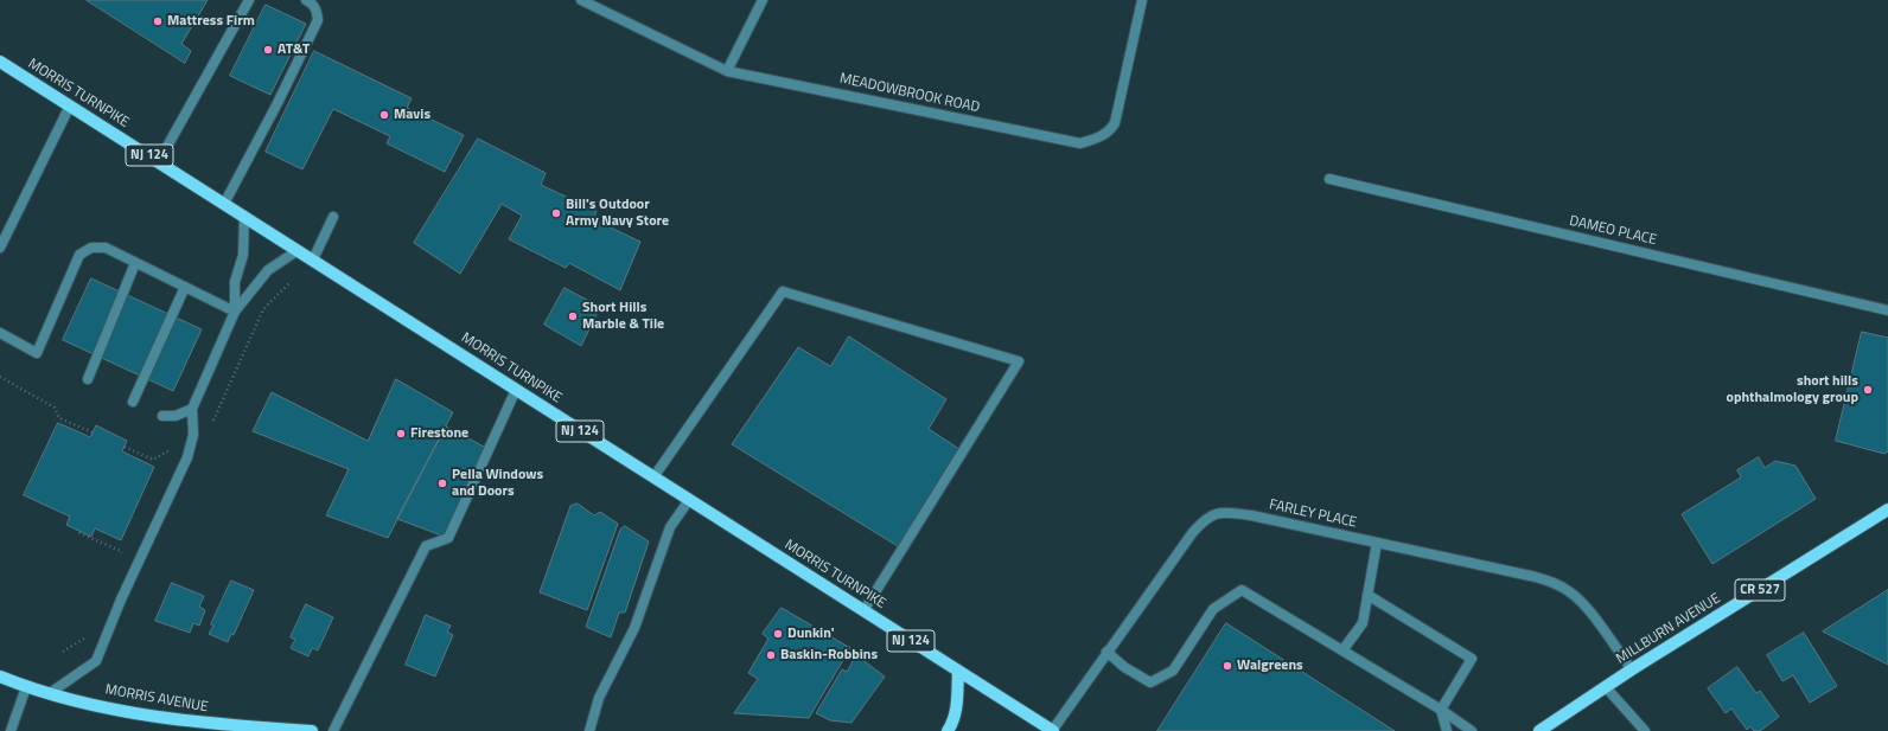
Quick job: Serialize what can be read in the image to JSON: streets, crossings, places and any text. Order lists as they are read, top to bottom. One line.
{"streets":{"main road":["MORRIS TURNPIKE","NJ 124","CR 527","MILLBURN AVENUE","MORRIS AVENUE"],"street":["MEADOWBROOK ROAD","DAMEO PLACE","FARLEY PLACE"]},"crossings":[["MORRIS TURNPIKE","FARLEY PLACE"],["FARLEY PLACE","MILLBURN AVENUE"]],"places":["Mattress Firm","AT&T","Mavis","Bill's Outdoor Army Navy Store","Short Hills Marble & Tile","short hills ophthalmology group","Firestone","Pella Windows and Doors","Dunkin'","Baskin-Robbins","Walgreens"]}
